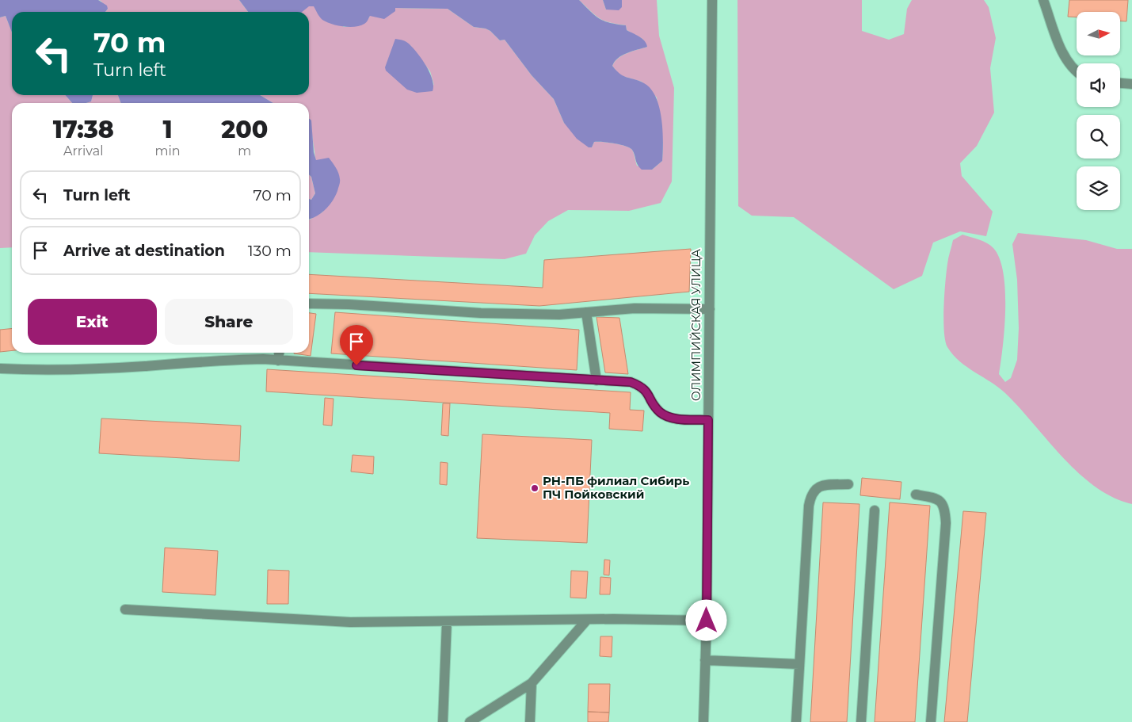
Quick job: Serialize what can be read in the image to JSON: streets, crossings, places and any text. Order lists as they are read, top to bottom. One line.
{"streets":{"street":["ОЛИМПИЙСКАЯ УЛИЦА"]},"places":["РН-ПБ филиал Сибирь ПЧ Пойковский"],"north":"right","page":{"turn":["70 m","Turn left"],"eta":["17:38","Arrival","1","min","200","m"],"list":[{"name":"Turn left","value":"70 m"},{"name":"Arrive at destination","value":"130 m"}],"buttons":["Exit","Share"]}}
